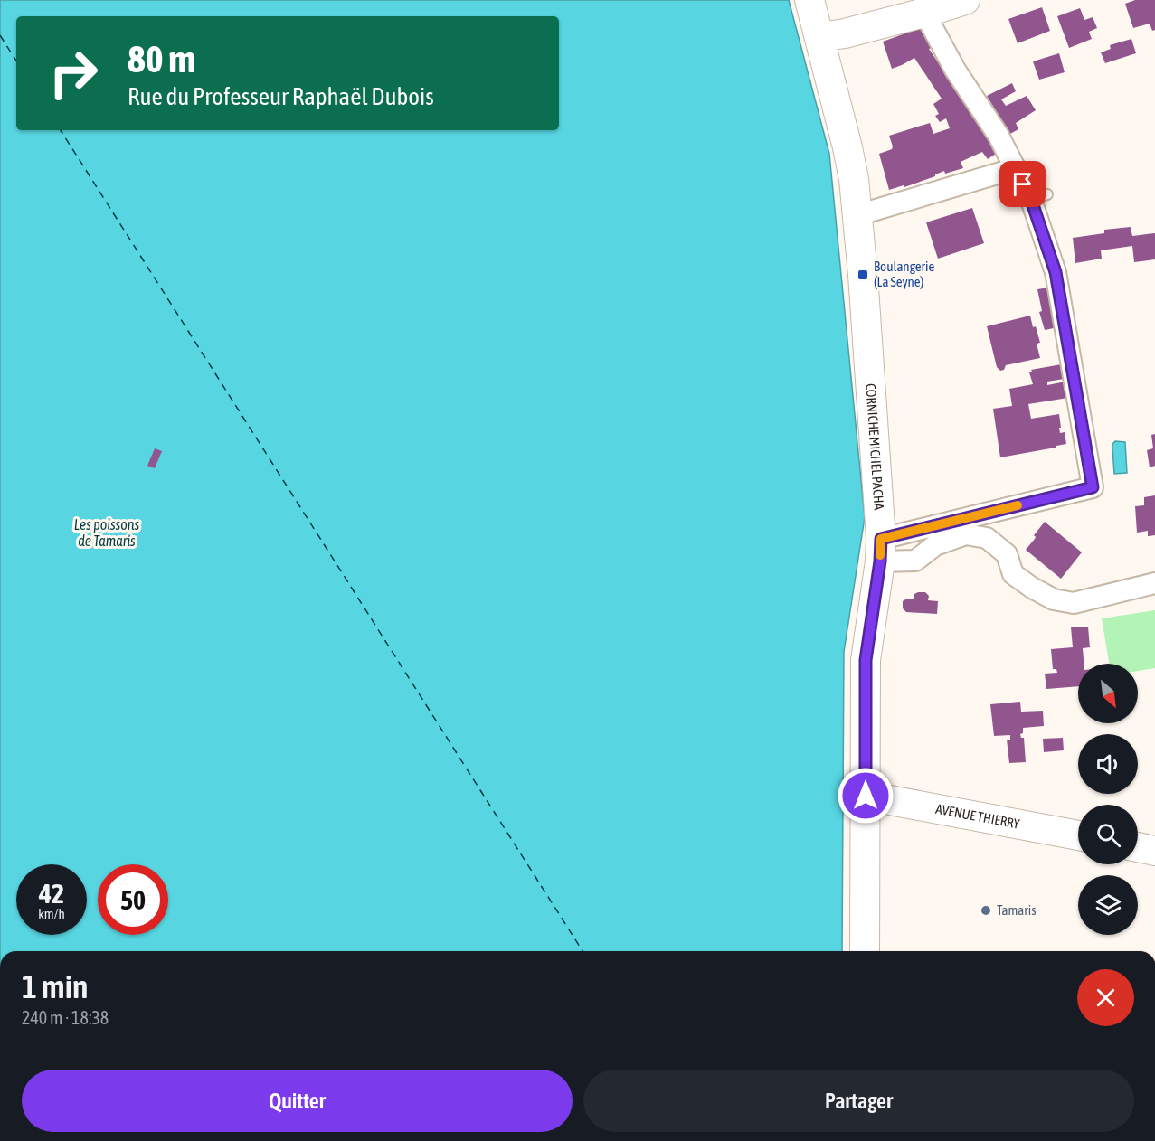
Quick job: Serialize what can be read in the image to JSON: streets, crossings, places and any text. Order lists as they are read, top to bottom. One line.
{"streets":{"main road":["CORNICHE MICHEL PACHA","AVENUE THIERRY"]},"crossings":[["CORNICHE MICHEL PACHA","AVENUE THIERRY"]],"water":["Les poissons de Tamaris"],"places":{"transit":["Boulangerie (La Seyne)"],"other":["Tamaris"]},"north":"bottom right","page":{"turn":["80 m","Rue du Professeur Raphaël Dubois"],"speed":"42 km/h","limit":"50","heading":["1 min","240 m · 18:38"],"buttons":["Quitter","Partager"]}}
